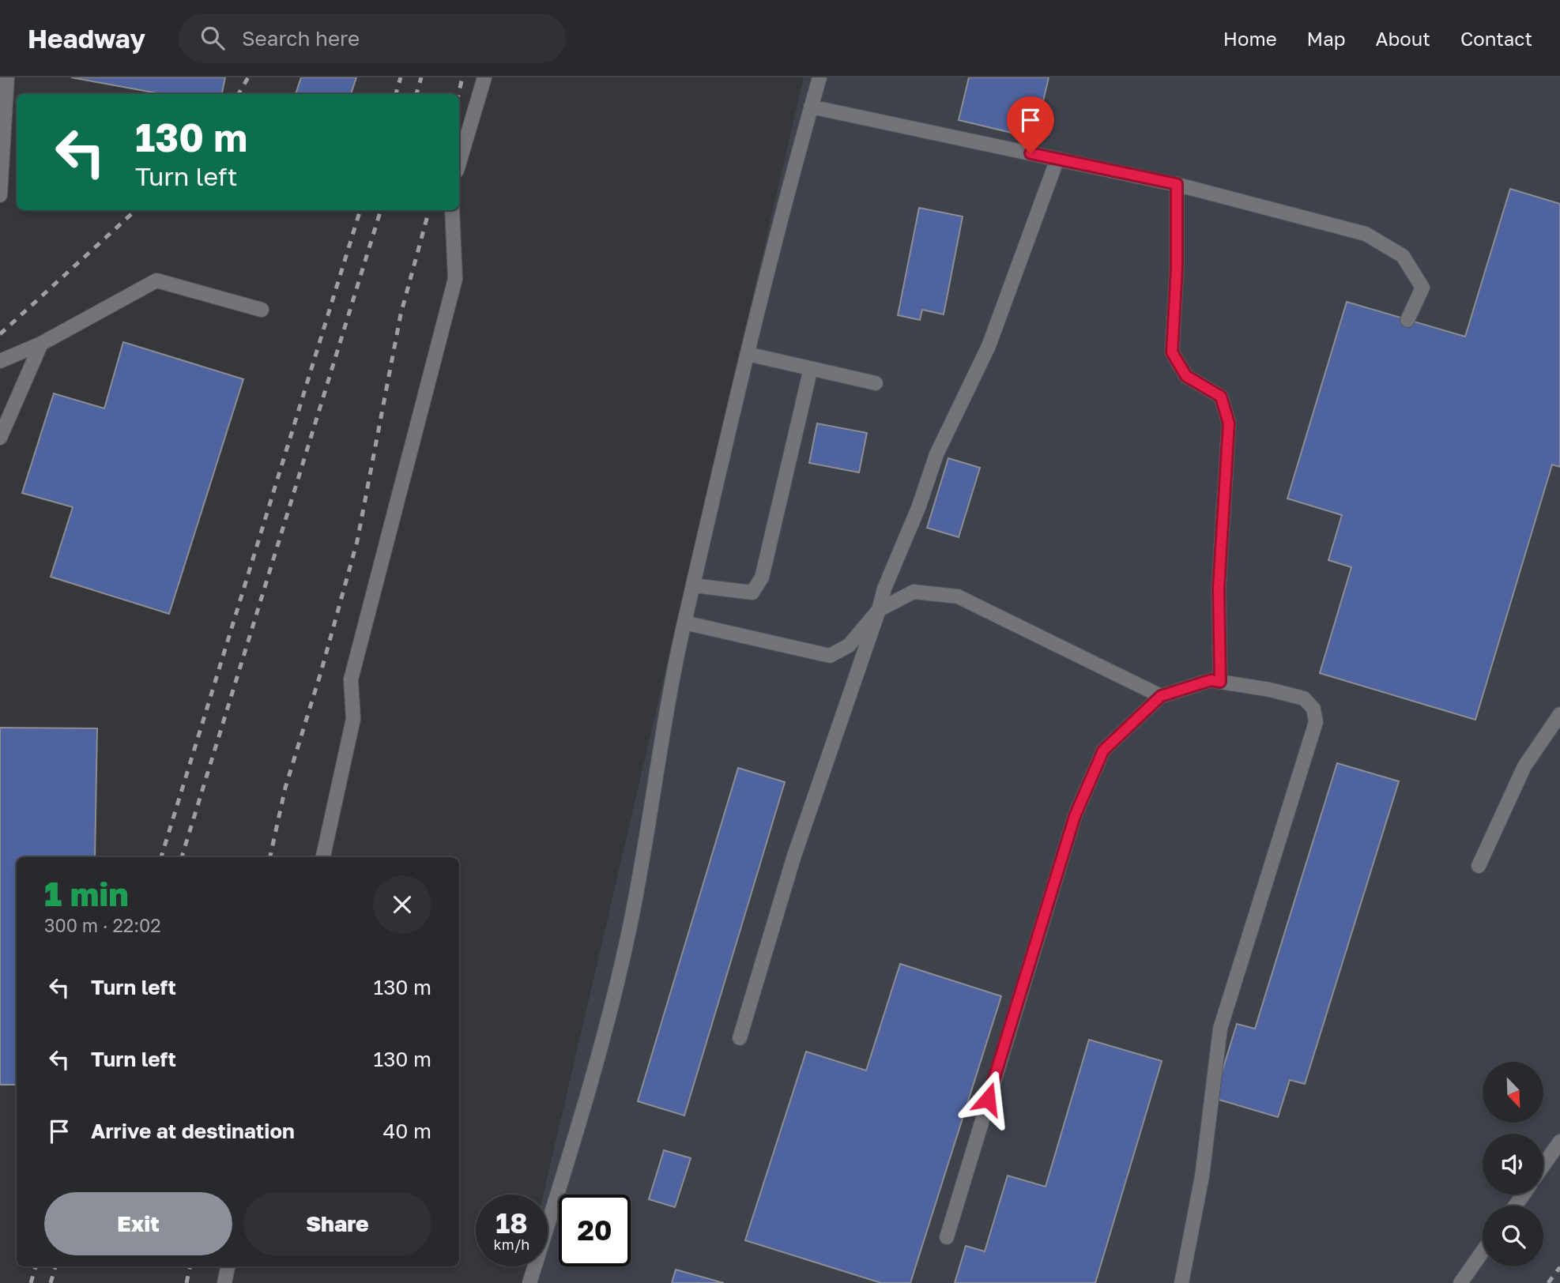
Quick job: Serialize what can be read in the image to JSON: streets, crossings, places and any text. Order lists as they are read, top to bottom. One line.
{"north":"bottom right","page":{"header":"Headway","search":"Search here","nav":["Home","Map","About","Contact"],"turn":["130 m","Turn left"],"heading":["1 min","300 m · 22:02"],"list":[{"name":"Turn left","value":"130 m"},{"name":"Turn left","value":"130 m"},{"name":"Arrive at destination","value":"40 m"}],"buttons":["Exit","Share"],"speed":"18 km/h","limit":"20"}}
